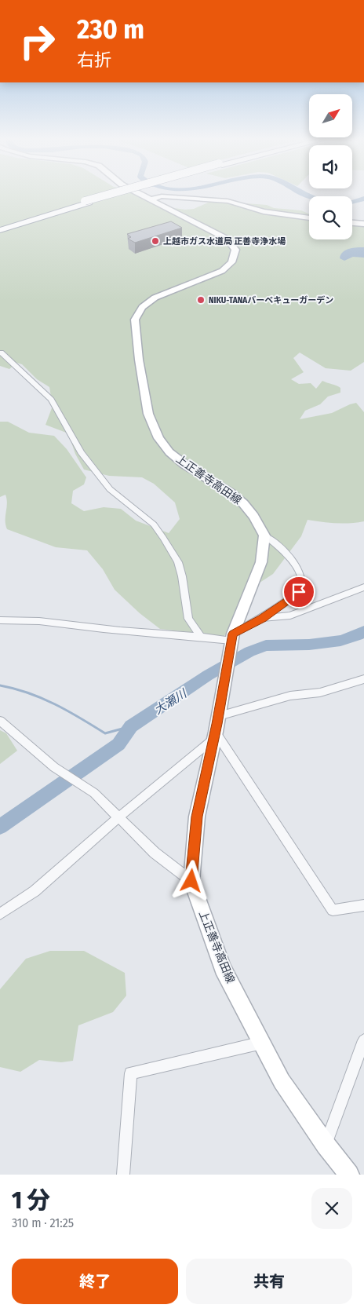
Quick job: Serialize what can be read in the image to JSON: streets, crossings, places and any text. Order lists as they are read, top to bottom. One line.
{"streets":{"main road":["上正善寺高田線"]},"water":["大瀬川"],"places":["上越市ガス水道局 正善寺浄水場","NIKU-TANAバーベキューガーデン"],"north":"top right","page":{"turn":["230 m","右折"],"heading":["1 分","310 m · 21:25"],"buttons":["終了","共有"]}}
